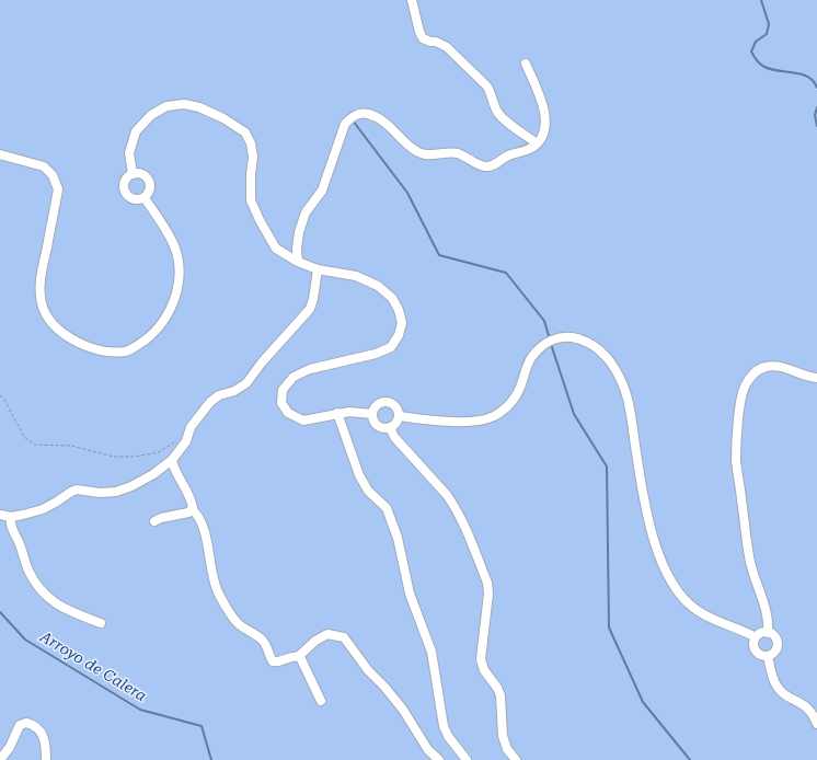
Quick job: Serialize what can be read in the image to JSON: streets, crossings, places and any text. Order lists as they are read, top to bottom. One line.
{"water":["Arroyo de Calera"]}
